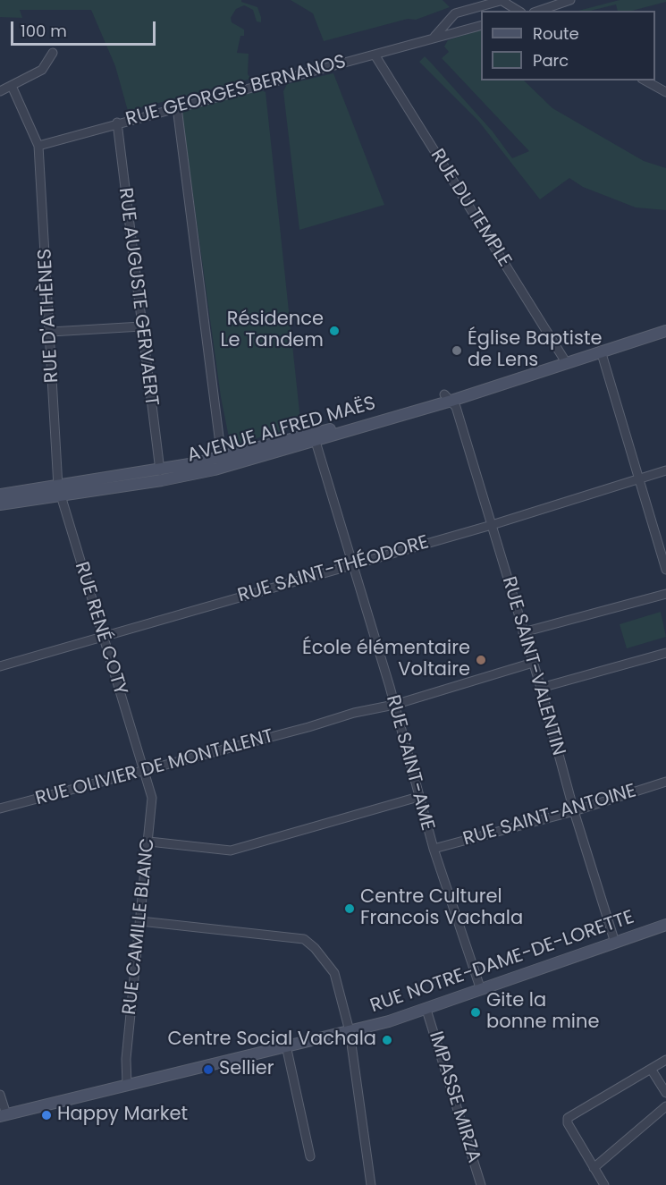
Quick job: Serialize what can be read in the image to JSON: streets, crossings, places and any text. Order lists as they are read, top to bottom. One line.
{"streets":{"main road":["AVENUE ALFRED MAËS","RUE NOTRE-DAME-DE-LORETTE"],"street":["RUE GEORGES BERNANOS","RUE DU TEMPLE","RUE AUGUSTE GERVAERT","RUE D'ATHÈNES","RUE SAINT-THÉODORE","RUE RENÉ COTY","RUE SAINT-VALENTIN","RUE SAINT-AME","RUE OLIVIER DE MONTALENT","RUE SAINT-ANTOINE","RUE CAMILLE BLANC","IMPASSE MIRZA"]},"crossings":[["RUE GEORGES BERNANOS","RUE DU TEMPLE"],["RUE GEORGES BERNANOS","RUE AUGUSTE GERVAERT"],["RUE GEORGES BERNANOS","RUE D'ATHÈNES"],["RUE DU TEMPLE","AVENUE ALFRED MAËS"],["RUE AUGUSTE GERVAERT","AVENUE ALFRED MAËS"],["RUE D'ATHÈNES","AVENUE ALFRED MAËS"],["RUE D'ATHÈNES","RUE RENÉ COTY"],["AVENUE ALFRED MAËS","RUE RENÉ COTY"],["AVENUE ALFRED MAËS","RUE SAINT-VALENTIN"],["AVENUE ALFRED MAËS","RUE SAINT-AME"],["RUE SAINT-THÉODORE","RUE RENÉ COTY"],["RUE SAINT-THÉODORE","RUE SAINT-VALENTIN"],["RUE SAINT-THÉODORE","RUE SAINT-AME"],["RUE RENÉ COTY","RUE OLIVIER DE MONTALENT"],["RUE RENÉ COTY","RUE CAMILLE BLANC"],["RUE SAINT-VALENTIN","RUE OLIVIER DE MONTALENT"],["RUE SAINT-VALENTIN","RUE SAINT-ANTOINE"],["RUE SAINT-VALENTIN","RUE NOTRE-DAME-DE-LORETTE"],["RUE SAINT-AME","RUE OLIVIER DE MONTALENT"],["RUE SAINT-AME","RUE SAINT-ANTOINE"],["RUE SAINT-AME","RUE NOTRE-DAME-DE-LORETTE"],["RUE OLIVIER DE MONTALENT","RUE CAMILLE BLANC"],["RUE CAMILLE BLANC","RUE NOTRE-DAME-DE-LORETTE"],["RUE NOTRE-DAME-DE-LORETTE","IMPASSE MIRZA"]],"places":["Résidence Le Tandem","Église Baptiste de Lens","École élémentaire Voltaire","Centre Culturel Francois Vachala","Gite la bonne mine","Centre Social Vachala","Sellier","Happy Market"],"legend":["Route","Parc"],"scale_bar":"100 m"}
